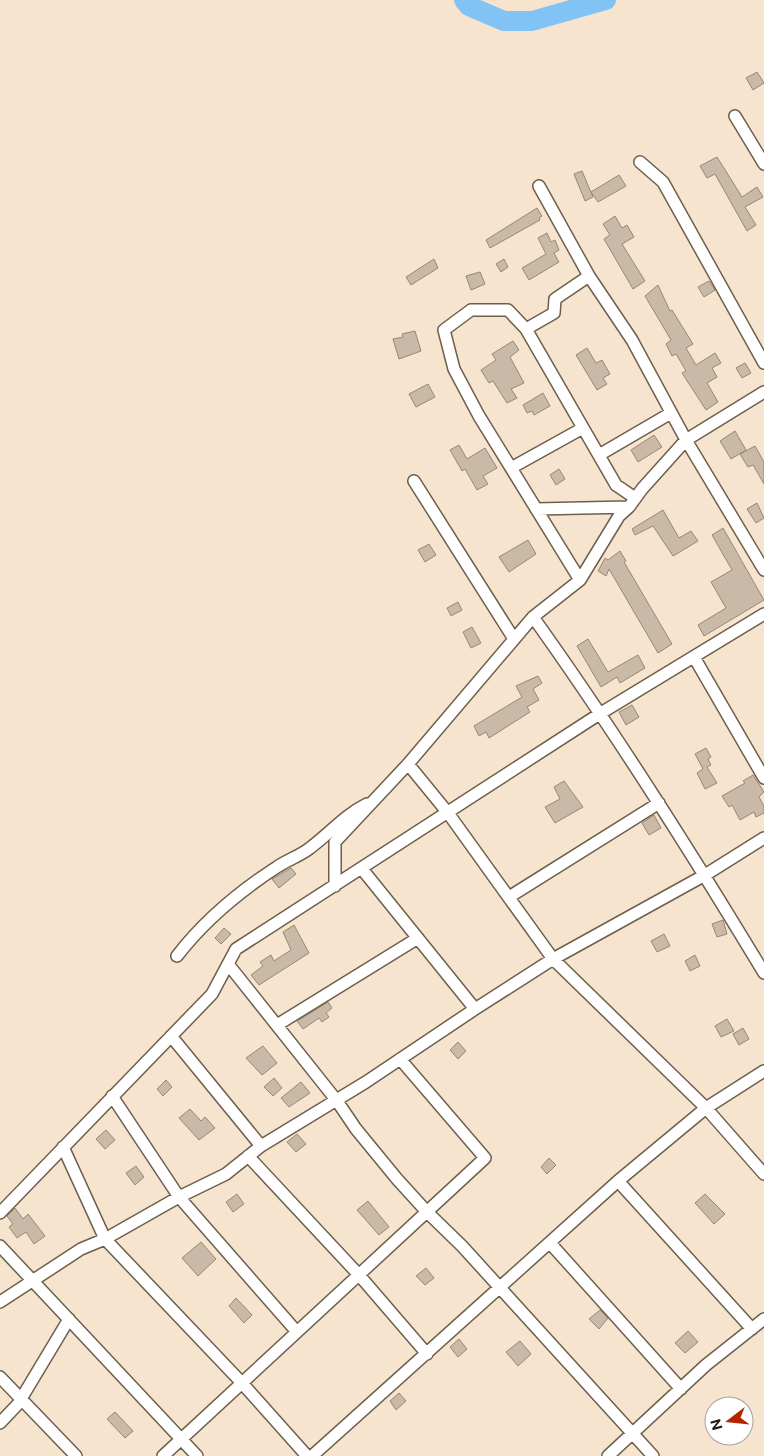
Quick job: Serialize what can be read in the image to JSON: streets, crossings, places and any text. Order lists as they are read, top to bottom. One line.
{"north":"left"}
